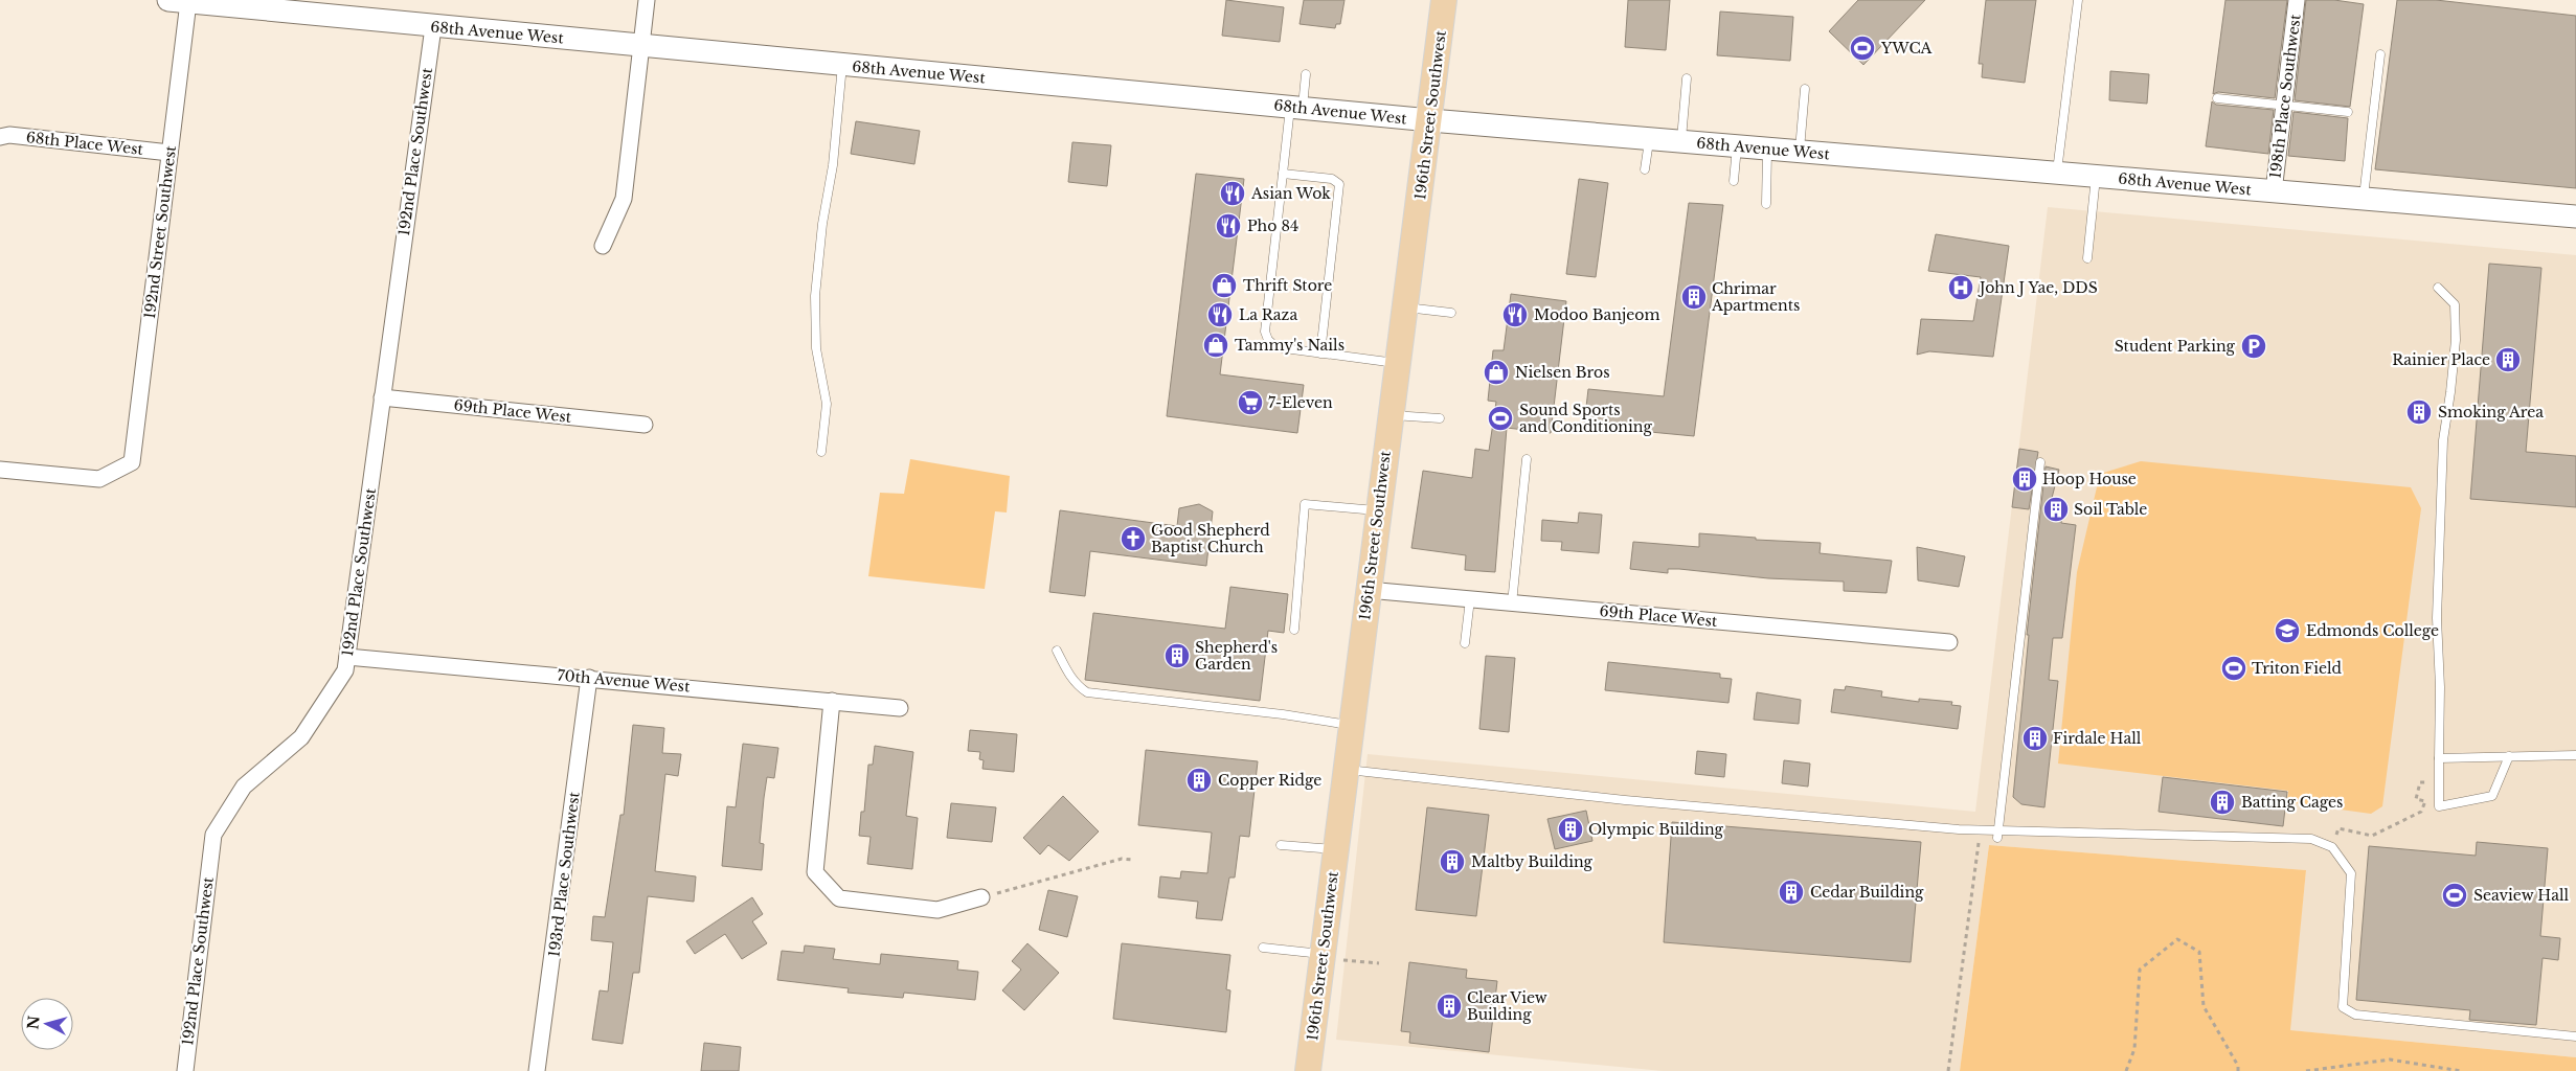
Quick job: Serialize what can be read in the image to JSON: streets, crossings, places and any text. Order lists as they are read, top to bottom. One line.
{"streets":{"main road":["196th Street Southwest"],"street":["68th Avenue West","198th Place Southwest","68th Place West","192nd Place Southwest","192nd Street Southwest","69th Place West","70th Avenue West","193rd Place Southwest"]},"crossings":[["68th Avenue West","198th Place Southwest"],["68th Avenue West","196th Street Southwest"],["68th Avenue West","192nd Place Southwest"],["68th Avenue West","192nd Street Southwest"],["196th Street Southwest","69th Place West"],["68th Place West","192nd Street Southwest"],["192nd Place Southwest","69th Place West"],["192nd Place Southwest","70th Avenue West"],["70th Avenue West","193rd Place Southwest"]],"places":{"sports":["YWCA","Sound Sports and Conditioning","Triton Field","Seaview Hall"],"restaurant":["Asian Wok","Pho 84","La Raza","Modoo Banjeom"],"shop":["Thrift Store","Tammy's Nails","Nielsen Bros"],"hospital":["John J Yae, DDS"],"building":["Chrimar Apartments","Rainier Place","Smoking Area","Hoop House","Soil Table","Shepherd's Garden","Firdale Hall","Copper Ridge","Batting Cages","Olympic Building","Maltby Building","Cedar Building","Clear View Building"],"parking":["Student Parking"],"supermarket":["7-Eleven"],"church":["Good Shepherd Baptist Church"],"school or university":["Edmonds College"]},"north":"left"}
